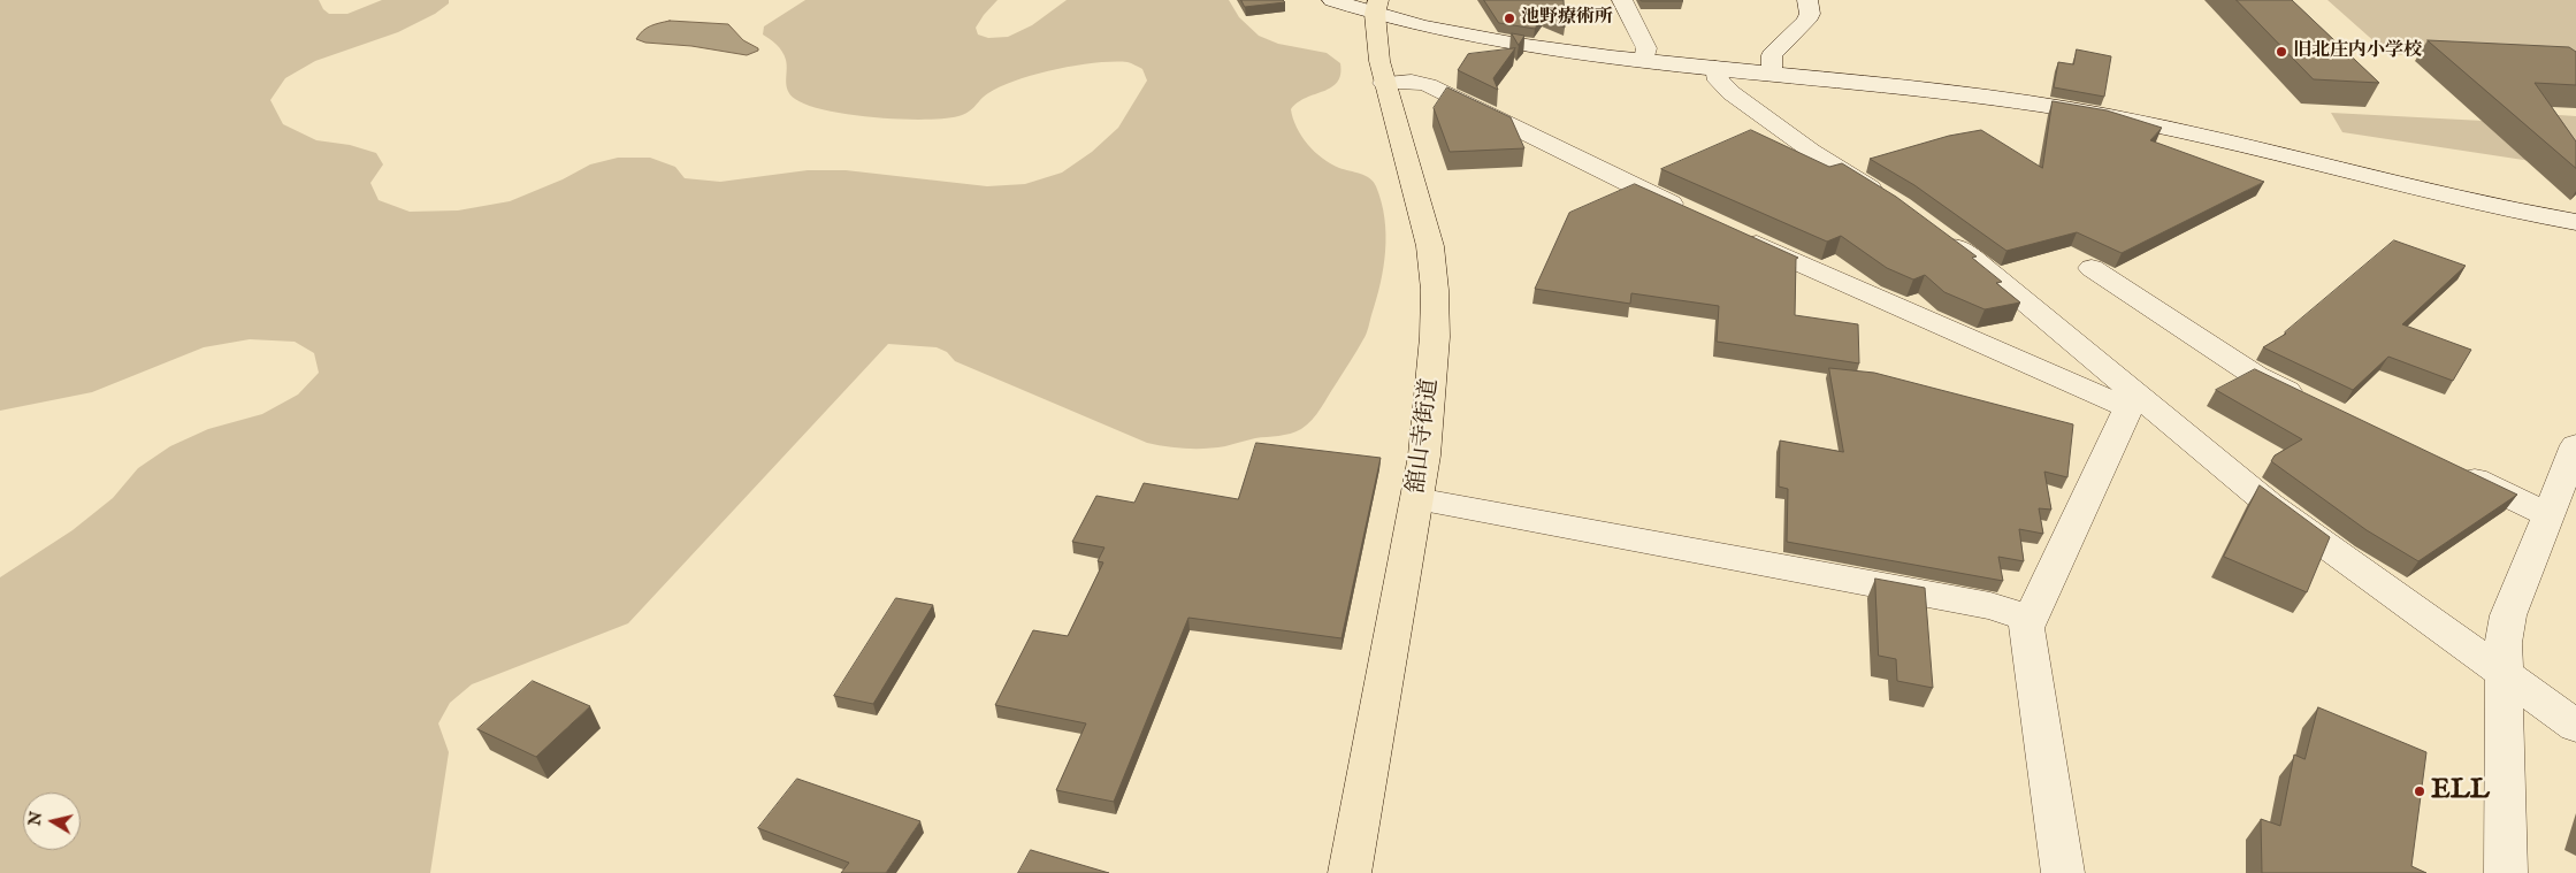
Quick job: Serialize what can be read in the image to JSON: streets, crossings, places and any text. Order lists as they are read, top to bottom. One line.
{"streets":{"main road":["舘山寺街道"]},"places":["池野療術所","旧北庄内小学校","ELL"],"north":"left"}
